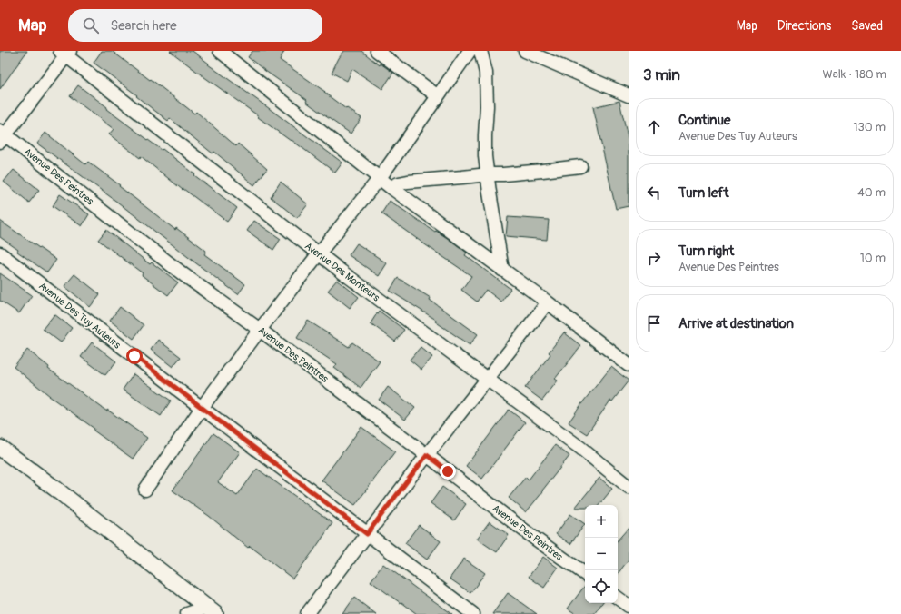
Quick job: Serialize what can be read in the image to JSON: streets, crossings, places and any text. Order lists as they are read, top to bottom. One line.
{"streets":{"street":["Avenue Des Peintres","Avenue Des Monteurs","Avenue Des Tuy Auteurs"]},"page":{"header":"Map","search":"Search here","nav":["Map","Directions","Saved"],"heading":["3 min","Walk · 180 m"],"list":[["Continue","Avenue Des Tuy Auteurs","130 m"],["Turn left","40 m"],["Turn right","Avenue Des Peintres","10 m"],"Arrive at destination"],"map_buttons":["+","−"]}}
